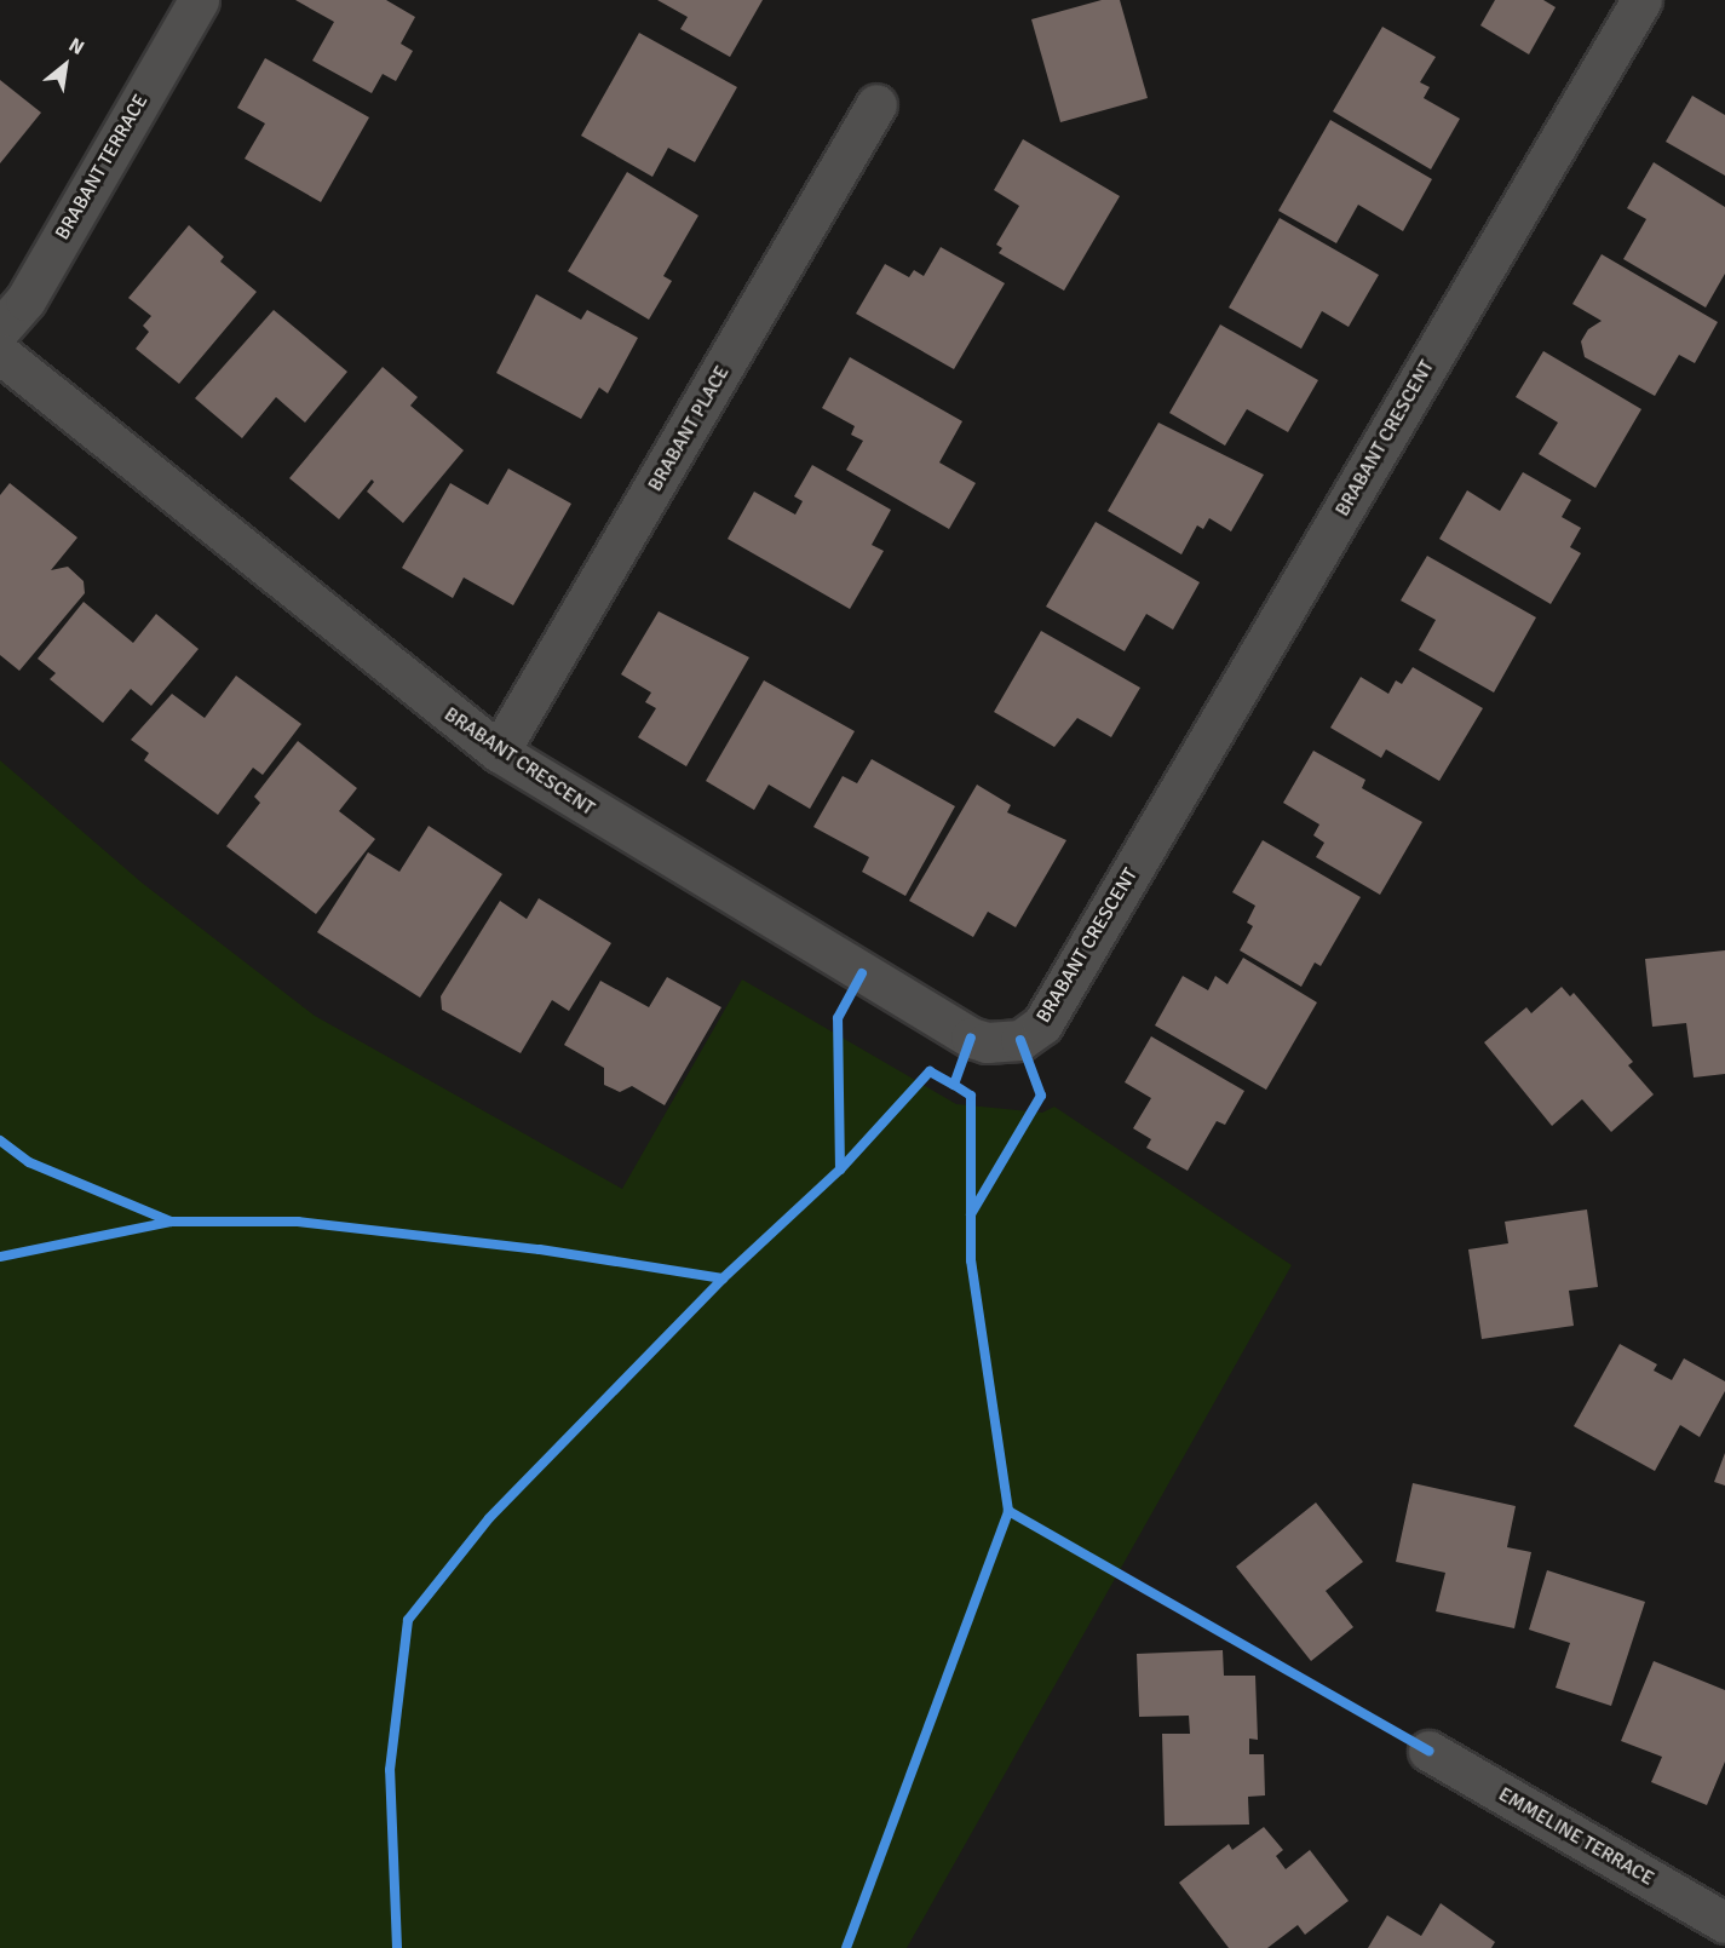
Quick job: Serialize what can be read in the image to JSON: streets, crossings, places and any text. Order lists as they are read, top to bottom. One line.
{"streets":{"street":["BRABANT TERRACE","BRABANT PLACE","BRABANT CRESCENT","EMMELINE TERRACE"]},"crossings":[["BRABANT PLACE","BRABANT CRESCENT"]],"north":"top right"}
